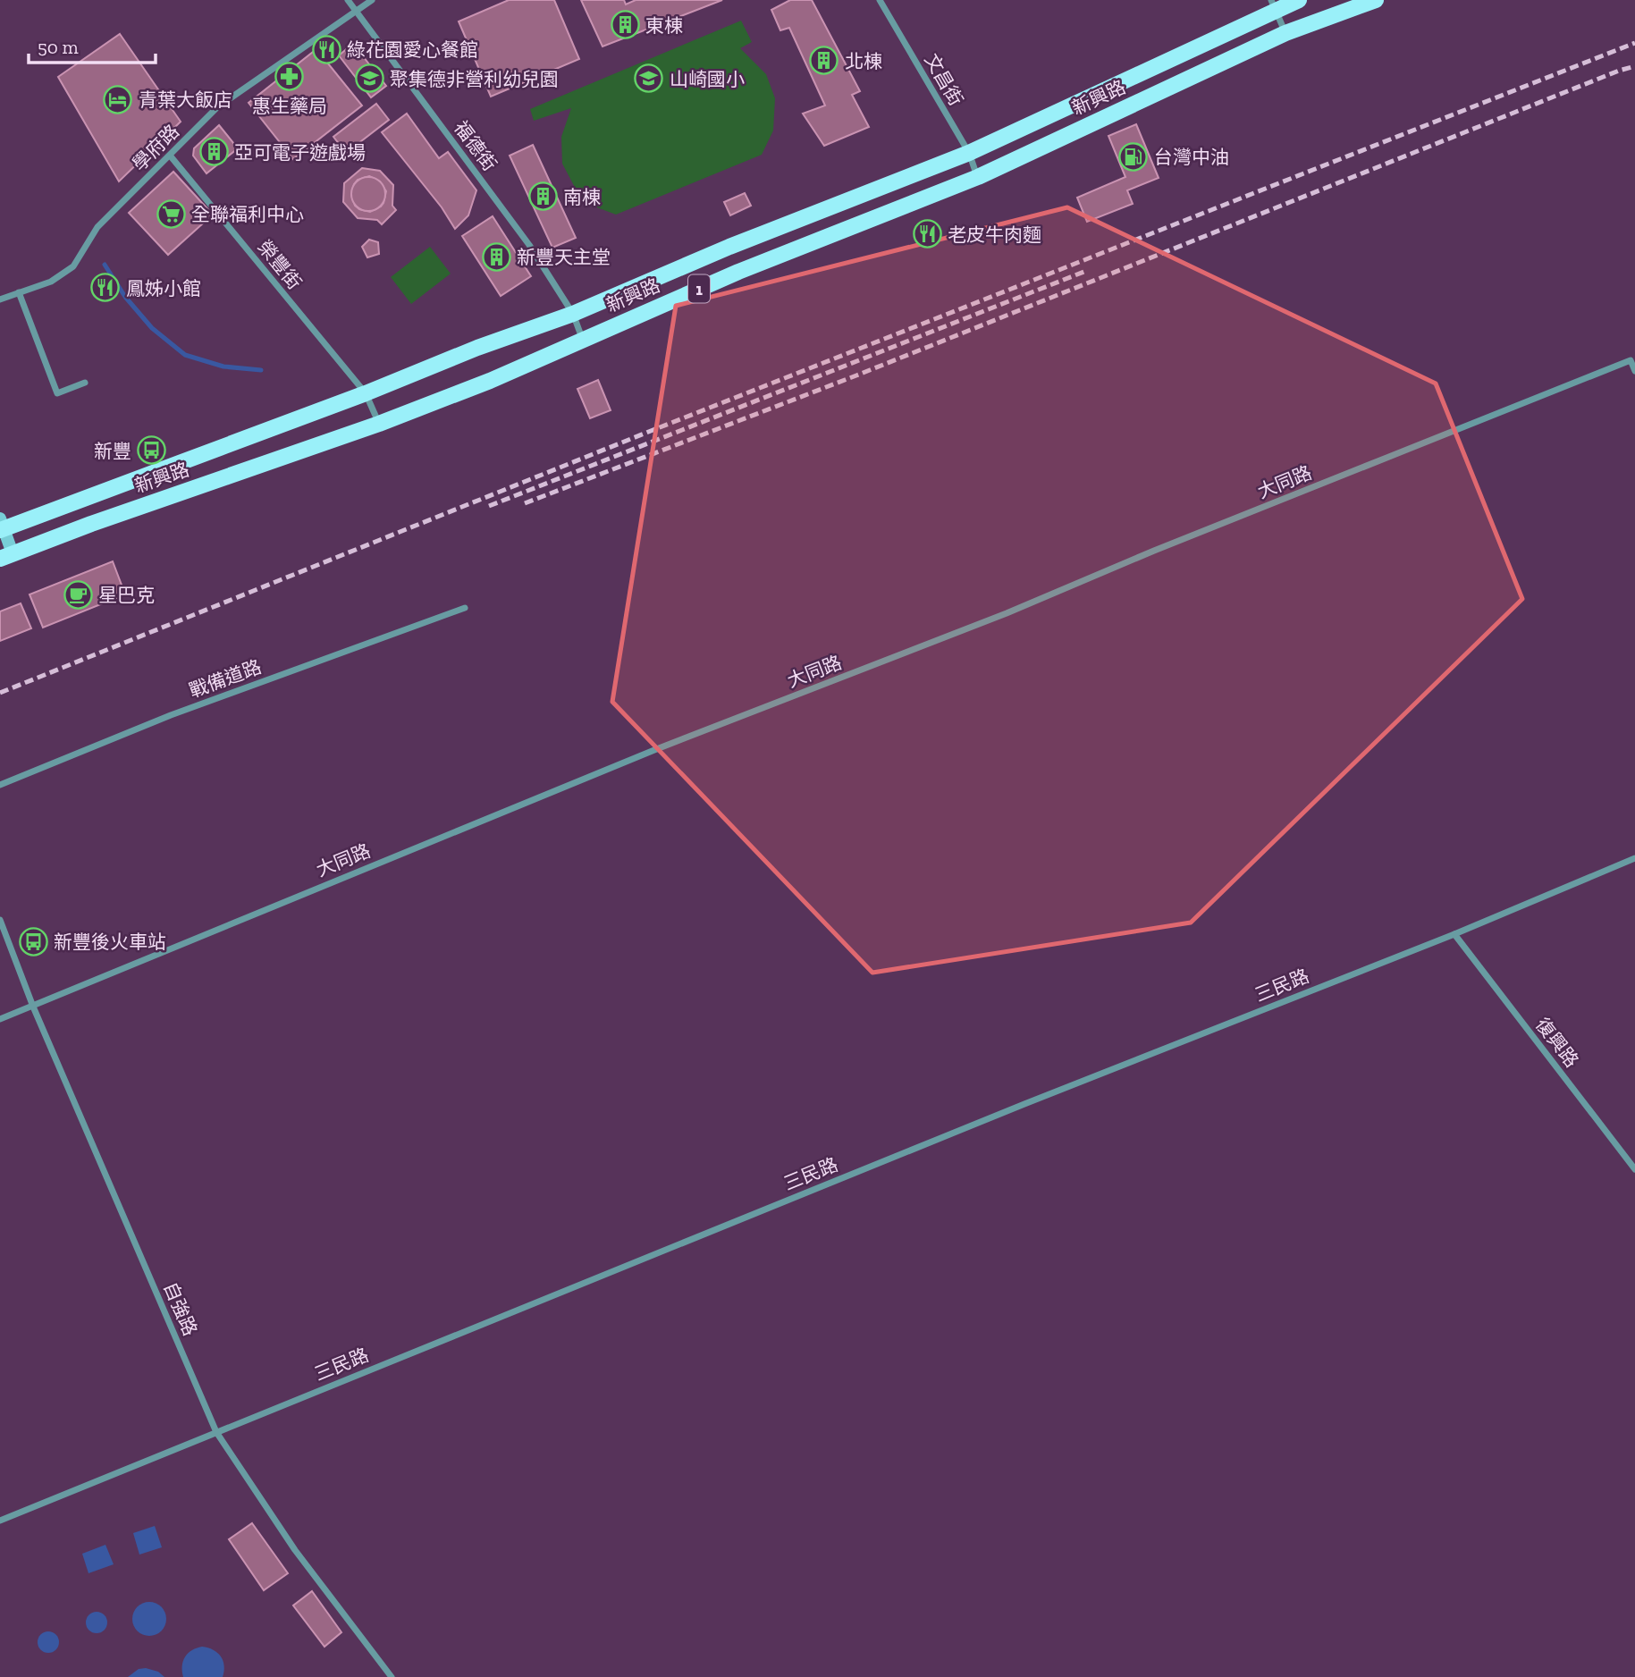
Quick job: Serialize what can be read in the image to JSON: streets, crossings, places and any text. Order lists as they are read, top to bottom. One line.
{"streets":{"main road":["新興路","1"],"street":["文昌街","福德街","學府路","榮豐街","大同路","戰備道路","三民路","復興路","自強路"]},"crossings":[["文昌街","新興路"],["新興路","福德街"],["新興路","榮豐街"],["福德街","學府路"],["學府路","榮豐街"],["大同路","自強路"],["三民路","復興路"],["三民路","自強路"]],"places":{"building":["東棟","北棟","亞可電子遊戲場","南棟","新豐天主堂"],"restaurant":["綠花園愛心餐館","老皮牛肉麵","鳳姊小館"],"pharmacy":["惠生藥局"],"school or university":["聚集德非營利幼兒園","山崎國小"],"hotel":["青葉大飯店"],"fuel station":["台灣中油"],"supermarket":["全聯福利中心"],"bus stop":["新豐","新豐後火車站"],"cafe":["星巴克"]},"scale_bar":"50 m"}
